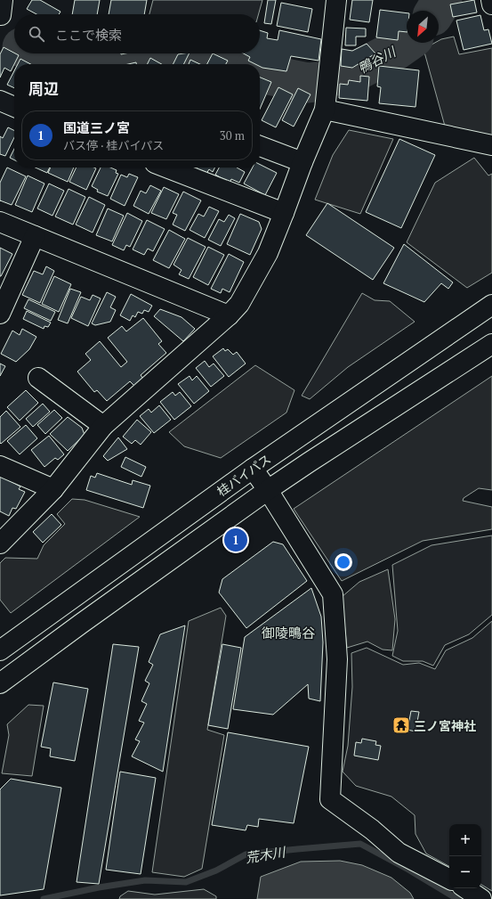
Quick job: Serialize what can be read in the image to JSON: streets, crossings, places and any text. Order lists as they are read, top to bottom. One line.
{"streets":{"main road":["桂バイパス"]},"districts":["御陵鴫谷"],"water":["鴨谷川","荒木川"],"places":{"temple":["三ノ宮神社"]},"north":"bottom left","page":{"search":"ここで検索","heading":"周辺","list":[{"mark":"1","name":"国道三ノ宮","note":"バス停 · 桂バイパス","value":"30 m"}],"pins":"1","map_buttons":["+","−"]}}
